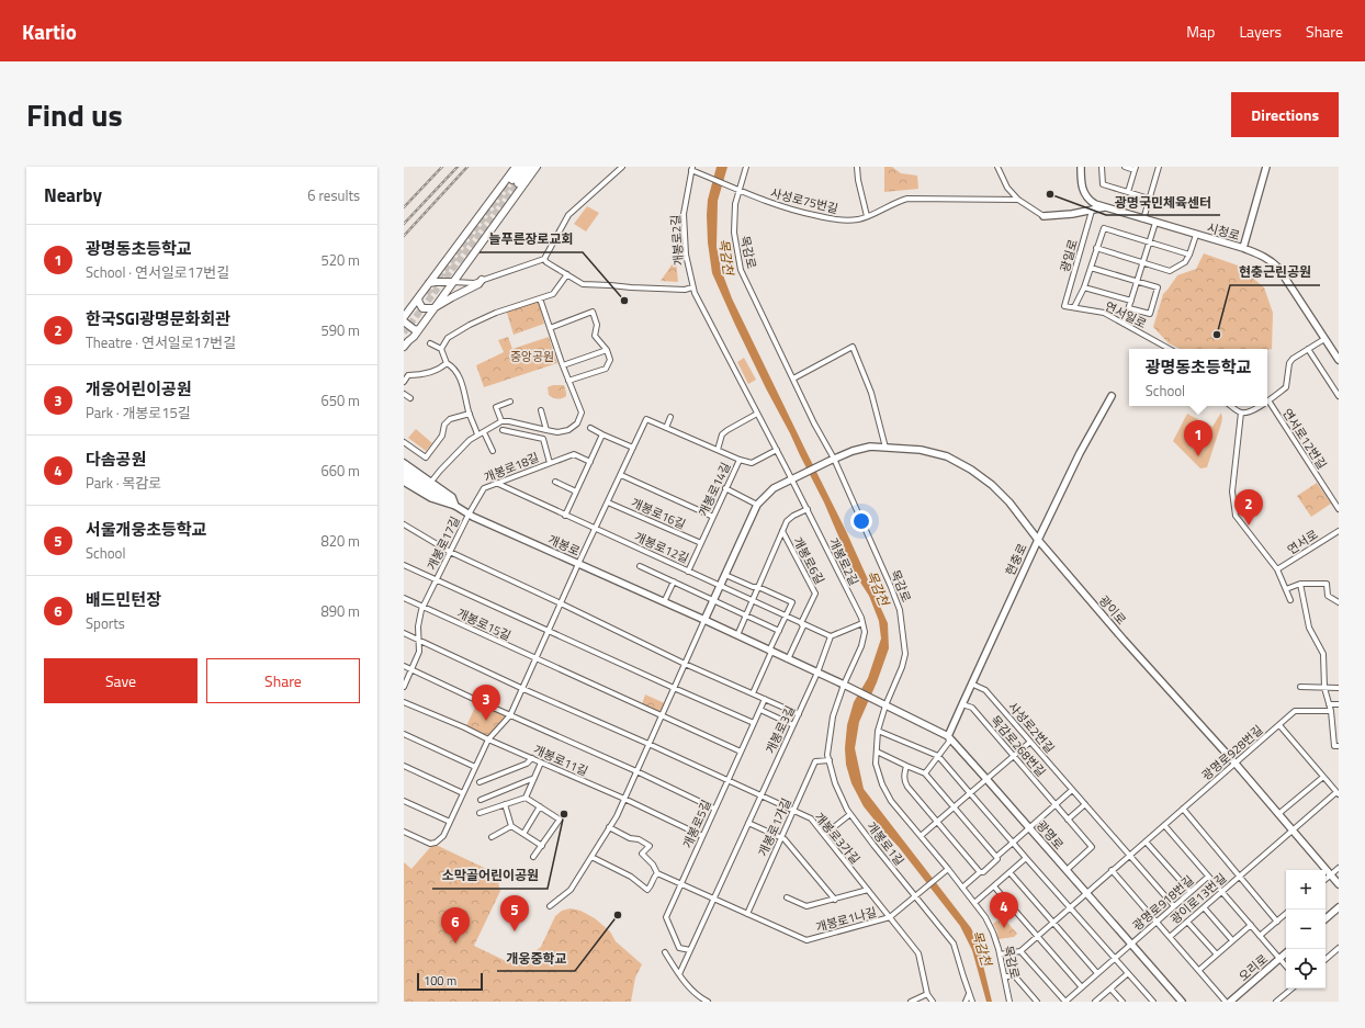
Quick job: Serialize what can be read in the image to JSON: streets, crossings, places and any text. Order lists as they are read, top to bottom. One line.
{"streets":{"main road":["시청로","개봉로","현충로","광이로","광명로","오리로"],"street":["사성로75번길","개봉로2길","목감로","광일로","연서일로","연서로12번길","개봉로18길","개봉로14길","개봉로16길","연서로","개봉로17길","개봉로12길","개봉로6길","개봉로15길","사성로2번길","개봉로3길","목감로268번길","광명로928번길","개봉로11길","개봉로5길","개봉로1가길","개봉로3가길","개봉로1길","광이로13번길","광명로918번길","개봉로1나길"]},"crossings":[["사성로75번길","개봉로2길"],["사성로75번길","목감로"],["개봉로2길","개봉로"],["개봉로2길","광이로"],["개봉로2길","개봉로1길"],["목감로","개봉로"],["목감로","광이로"],["목감로","광명로"],["목감로","개봉로1나길"],["광일로","연서일로"],["개봉로18길","개봉로17길"],["개봉로18길","개봉로"],["개봉로18길","개봉로12길"],["개봉로14길","개봉로16길"],["개봉로14길","개봉로12길"],["개봉로17길","개봉로"],["개봉로17길","개봉로15길"],["개봉로","개봉로6길"],["개봉로","개봉로3길"],["개봉로","광명로"],["개봉로","개봉로1길"],["현충로","광이로"],["현충로","사성로2번길"],["현충로","목감로268번길"],["현충로","광명로"],["광이로","광명로928번길"],["광이로","광이로13번길"],["사성로2번길","광명로928번길"],["사성로2번길","광명로918번길"],["개봉로3길","개봉로5길"],["개봉로3길","개봉로3가길"],["개봉로3길","개봉로1나길"],["목감로268번길","광명로"],["광명로928번길","광명로"],["개봉로11길","개봉로5길"],["개봉로1가길","개봉로3가길"],["개봉로1가길","개봉로1길"],["개봉로1가길","개봉로1나길"],["광명로","광명로918번길"],["개봉로3가길","개봉로1나길"],["개봉로1길","개봉로1나길"]],"water":["목감천"],"parks":["중앙공원"],"places":["광명국민체육센터","늘푸른장로교회","현충근린공원","소막골어린이공원","개웅중학교"],"scale_bar":"100 m","page":{"header":"Kartio","nav":["Map","Layers","Share"],"title":"Find us","buttons":["Directions",["Save","Share"]],"heading":["Nearby","6 results"],"list":[{"mark":"1","name":"광명동초등학교","note":"School · 연서일로17번길","value":"520 m"},{"mark":"2","name":"한국SGI광명문화회관","note":"Theatre · 연서일로17번길","value":"590 m"},{"mark":"3","name":"개웅어린이공원","note":"Park · 개봉로15길","value":"650 m"},{"mark":"4","name":"다솜공원","note":"Park · 목감로","value":"660 m"},{"mark":"5","name":"서울개웅초등학교","note":"School","value":"820 m"},{"mark":"6","name":"배드민턴장","note":"Sports","value":"890 m"}],"popup":["광명동초등학교","School"],"pins":["1","2","3","4","5","6"],"map_buttons":["+","−"],"scale":"100 m"}}
